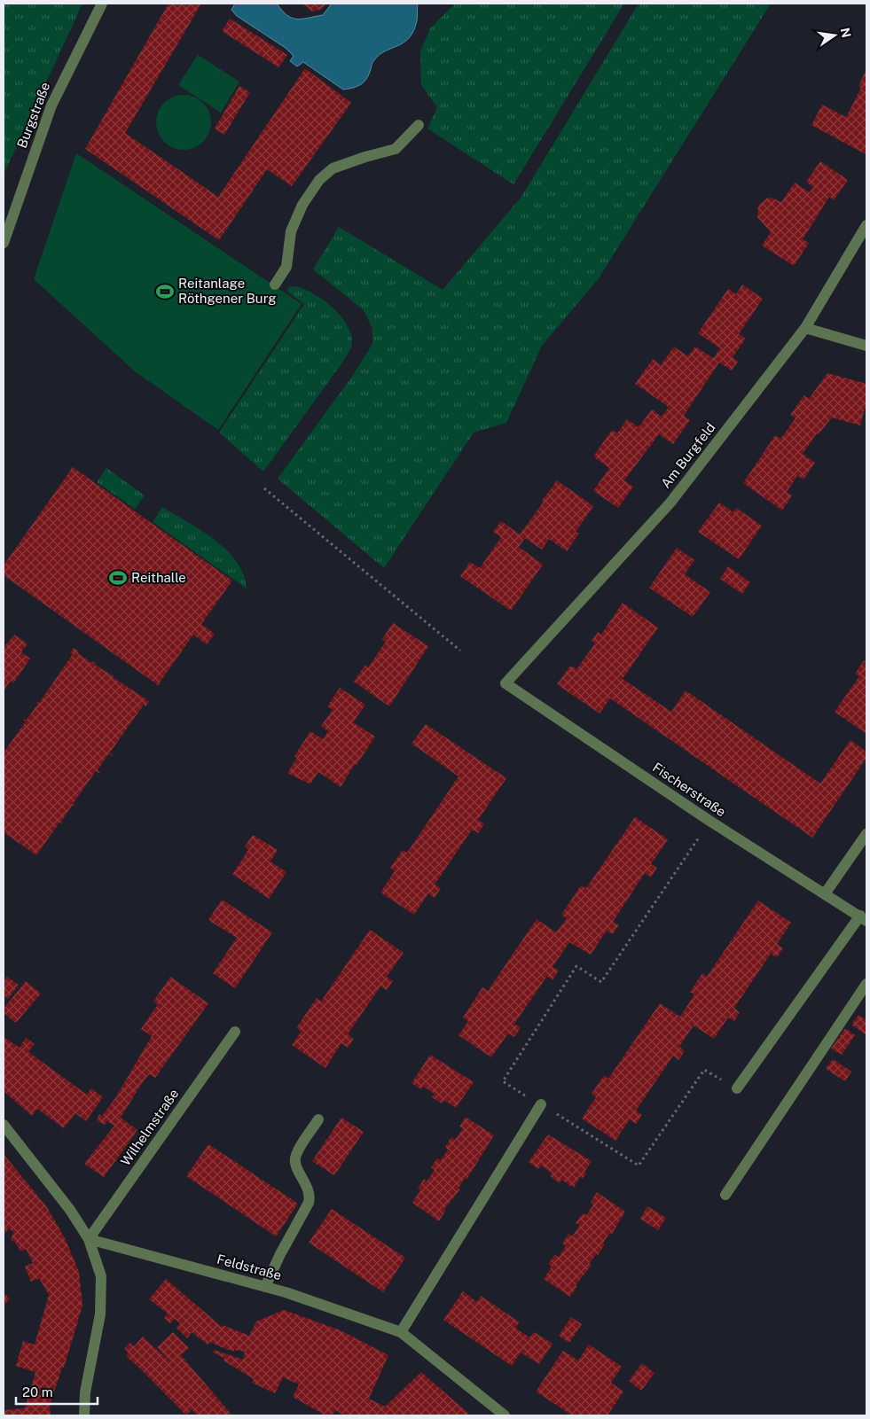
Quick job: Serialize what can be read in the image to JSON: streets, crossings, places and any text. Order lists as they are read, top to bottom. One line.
{"streets":{"street":["Burgstraße","Am Burgfeld","Fischerstraße","Wilhelmstraße","Feldstraße"]},"crossings":[["Am Burgfeld","Fischerstraße"],["Wilhelmstraße","Feldstraße"]],"places":{"sports":["Reitanlage Röthgener Burg","Reithalle"]},"scale_bar":"20 m","north":"right"}
